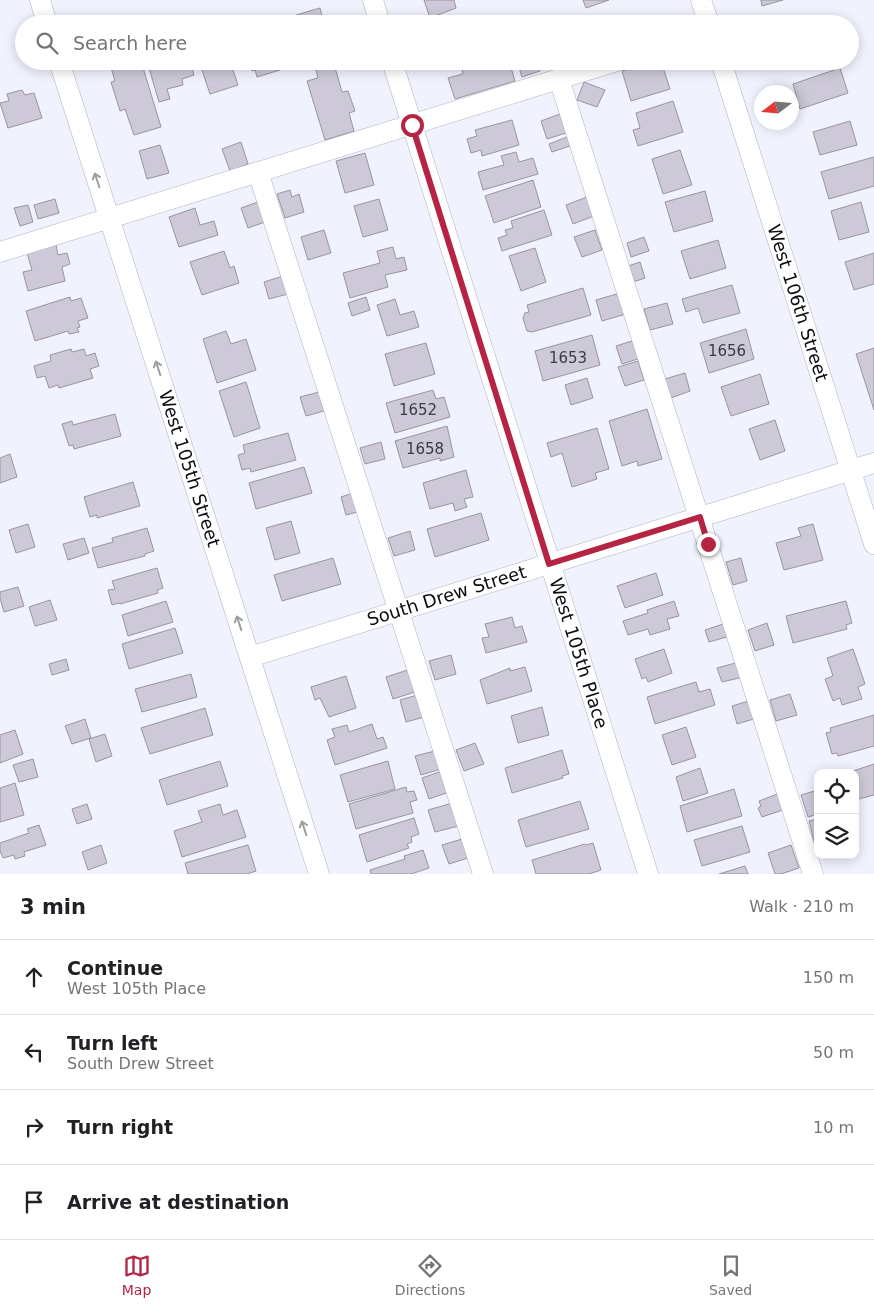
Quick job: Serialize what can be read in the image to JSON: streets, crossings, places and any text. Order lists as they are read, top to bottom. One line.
{"streets":{"street":["West 106th Street","West 105th Street","South Drew Street","West 105th Place"]},"crossings":[["West 106th Street","South Drew Street"],["West 105th Street","South Drew Street"],["South Drew Street","West 105th Place"]],"house_numbers":["1656","1653","1652","1658"],"north":"left","page":{"search":"Search here","heading":["3 min","Walk · 210 m"],"list":[["Continue","West 105th Place","150 m"],["Turn left","South Drew Street","50 m"],["Turn right","10 m"],"Arrive at destination"],"nav":["Map","Directions","Saved"]}}
